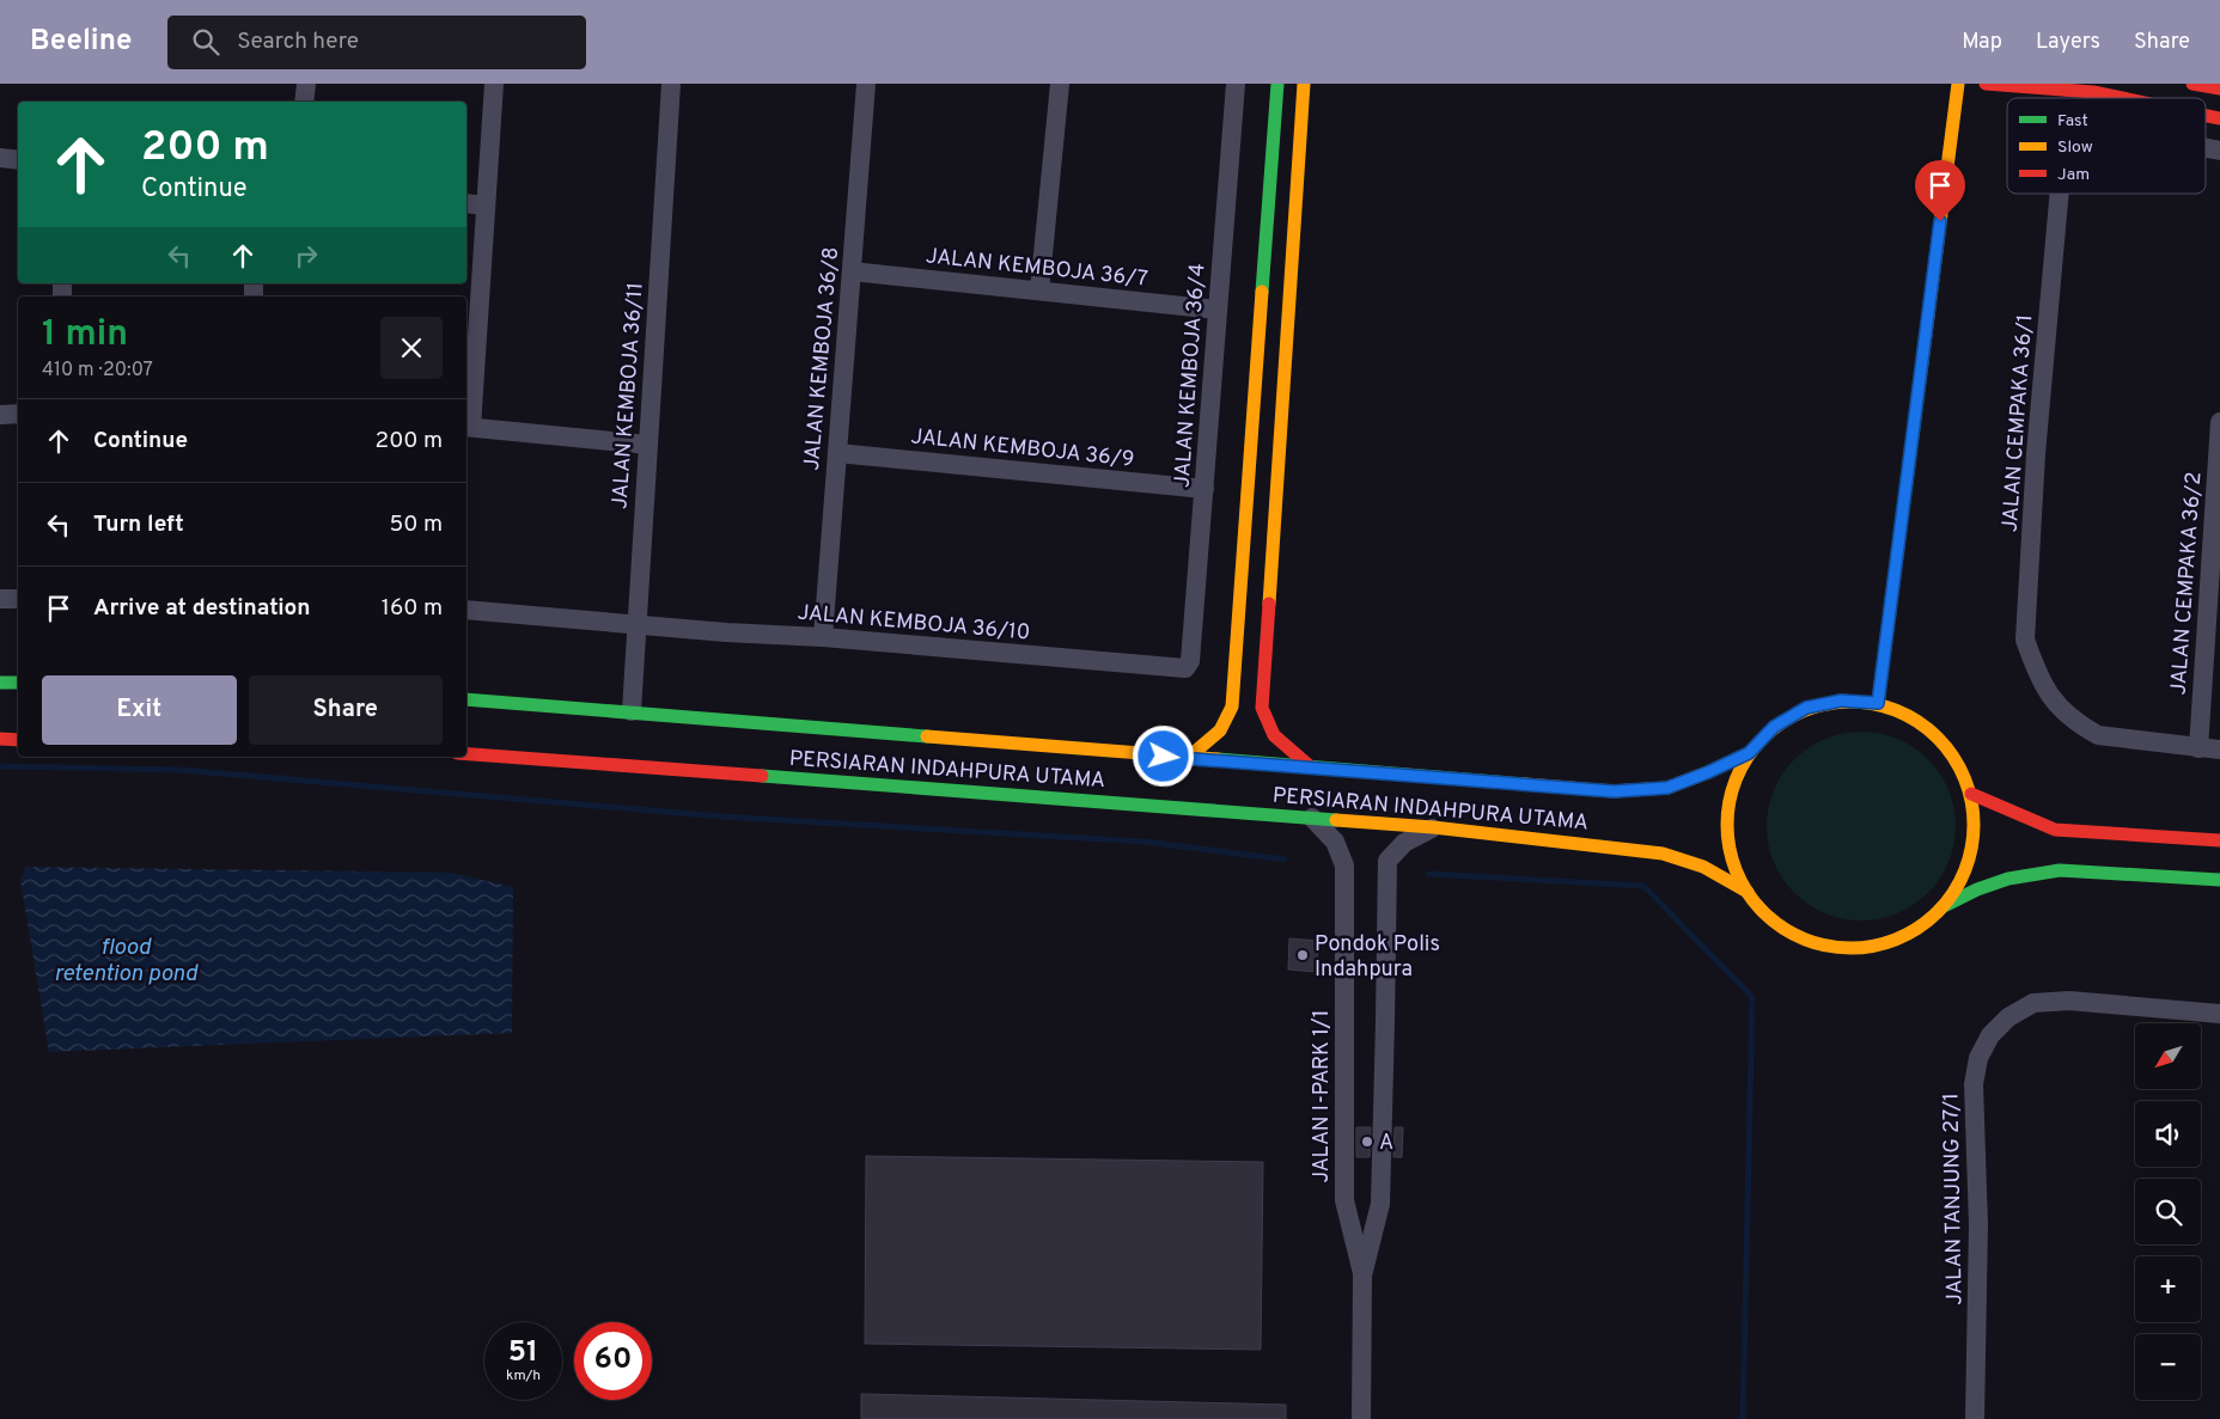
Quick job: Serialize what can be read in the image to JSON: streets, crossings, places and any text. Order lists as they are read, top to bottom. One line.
{"streets":{"main road":["PERSIARAN INDAHPURA UTAMA"],"street":["JALAN KEMBOJA 36/7","JALAN KEMBOJA 36/8","JALAN KEMBOJA 36/4","JALAN KEMBOJA 36/11","JALAN CEMPAKA 36/1","JALAN KEMBOJA 36/9","JALAN CEMPAKA 36/2","JALAN KEMBOJA 36/10","JALAN I-PARK 1/1","JALAN TANJUNG 27/1"]},"crossings":[["JALAN KEMBOJA 36/7","JALAN KEMBOJA 36/8"],["JALAN KEMBOJA 36/7","JALAN KEMBOJA 36/4"],["JALAN KEMBOJA 36/8","JALAN KEMBOJA 36/9"],["JALAN KEMBOJA 36/8","JALAN KEMBOJA 36/10"],["JALAN KEMBOJA 36/4","JALAN KEMBOJA 36/9"],["JALAN KEMBOJA 36/4","JALAN KEMBOJA 36/10"],["JALAN KEMBOJA 36/11","JALAN KEMBOJA 36/10"],["JALAN KEMBOJA 36/11","PERSIARAN INDAHPURA UTAMA"],["JALAN CEMPAKA 36/1","JALAN CEMPAKA 36/2"],["PERSIARAN INDAHPURA UTAMA","JALAN I-PARK 1/1"]],"water":["flood retention pond"],"places":["Pondok Polis Indahpura","A"],"legend":["Fast","Slow","Jam"],"north":"bottom left","page":{"header":"Beeline","search":"Search here","nav":["Map","Layers","Share"],"turn":["200 m","Continue"],"heading":["1 min","410 m · 20:07"],"list":[{"name":"Continue","value":"200 m"},{"name":"Turn left","value":"50 m"},{"name":"Arrive at destination","value":"160 m"}],"buttons":["Exit","Share"],"map_buttons":["+","−"],"speed":"51 km/h","limit":"60"}}
